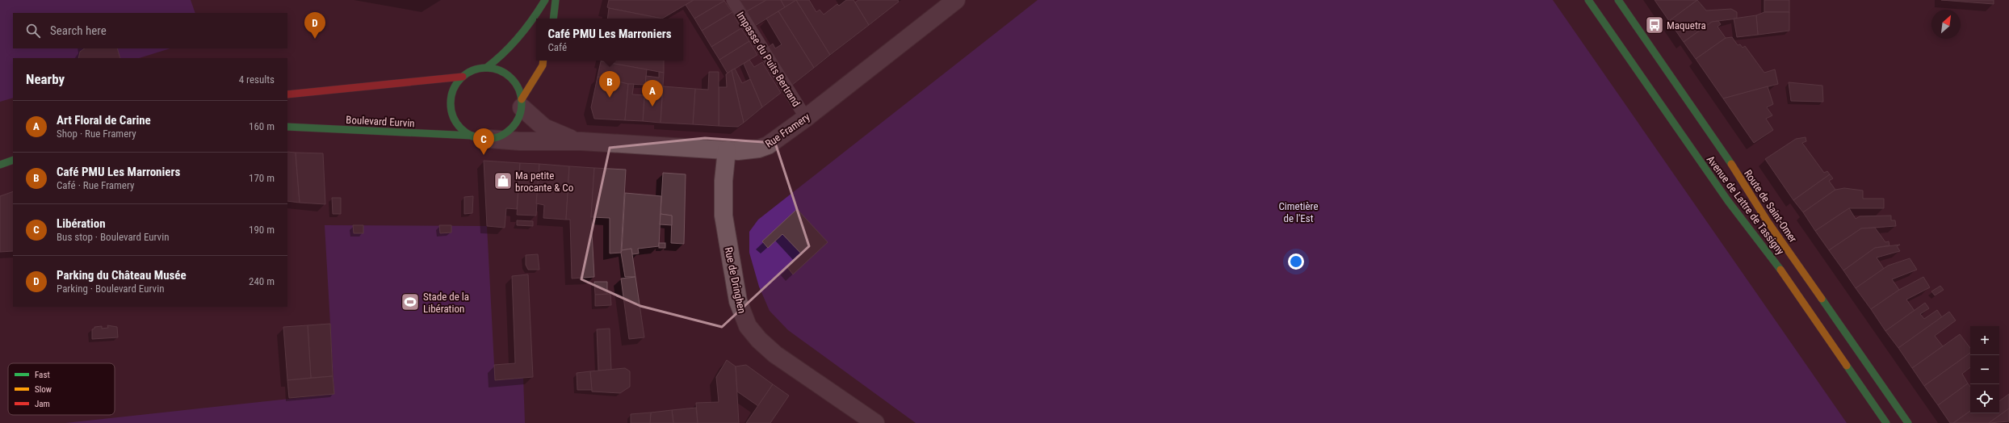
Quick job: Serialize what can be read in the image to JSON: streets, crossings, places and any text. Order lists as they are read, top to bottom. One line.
{"streets":{"main road":["Boulevard Eurvin","Avenue de Lattre de Tassigny","Route de Saint-Omer"],"street":["Rue Framery","Rue de Dringhen"],"lane":["Impasse du Puits Bertrand"]},"crossings":[["Impasse du Puits Bertrand","Rue Framery"],["Boulevard Eurvin","Rue Framery"],["Rue Framery","Rue de Dringhen"]],"parks":["Cimetière de l'Est"],"places":{"bus stop":["Maquetra"],"shop":["Ma petite brocante & Co"],"sports":["Stade de la Libération"]},"legend":["Fast","Slow","Jam"],"north":"top right","page":{"pins":["D","B","A","C"],"search":"Search here","popup":["Café PMU Les Marroniers","Café"],"heading":["Nearby","4 results"],"list":[{"mark":"A","name":"Art Floral de Carine","note":"Shop · Rue Framery","value":"160 m"},{"mark":"B","name":"Café PMU Les Marroniers","note":"Café · Rue Framery","value":"170 m"},{"mark":"C","name":"Libération","note":"Bus stop · Boulevard Eurvin","value":"190 m"},{"mark":"D","name":"Parking du Château Musée","note":"Parking · Boulevard Eurvin","value":"240 m"}],"map_buttons":["+","−"]}}
